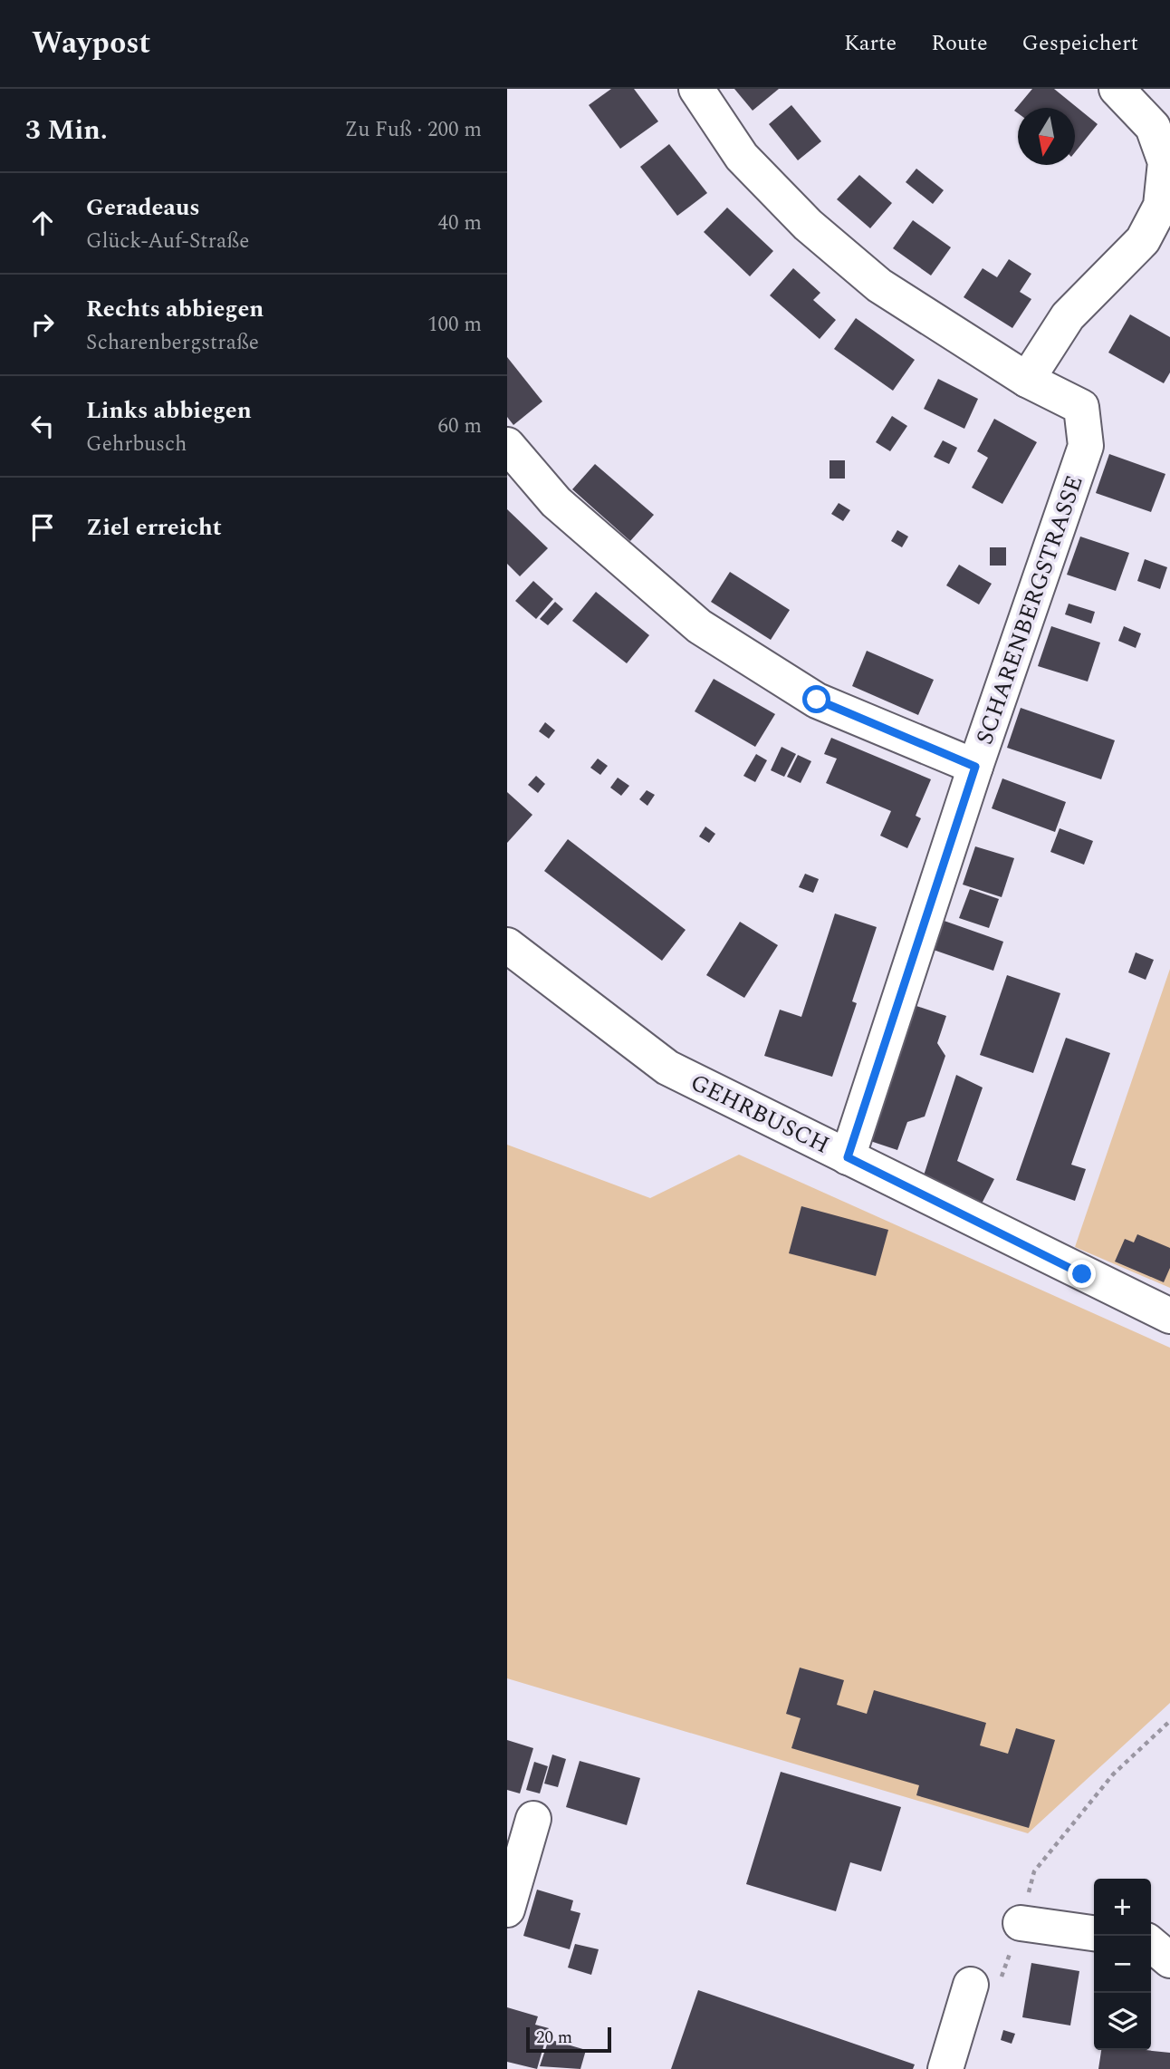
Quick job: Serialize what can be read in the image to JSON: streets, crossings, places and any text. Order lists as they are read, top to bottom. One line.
{"streets":{"street":["SCHARENBERGSTRASSE","GEHRBUSCH"]},"crossings":[["SCHARENBERGSTRASSE","GEHRBUSCH"]],"scale_bar":"20 m","north":"bottom","page":{"header":"Waypost","nav":["Karte","Route","Gespeichert"],"heading":["3 Min.","Zu Fuß · 200 m"],"list":[["Geradeaus","Glück-Auf-Straße","40 m"],["Rechts abbiegen","Scharenbergstraße","100 m"],["Links abbiegen","Gehrbusch","60 m"],"Ziel erreicht"],"map_buttons":["+","−"],"scale":"20 m"}}
